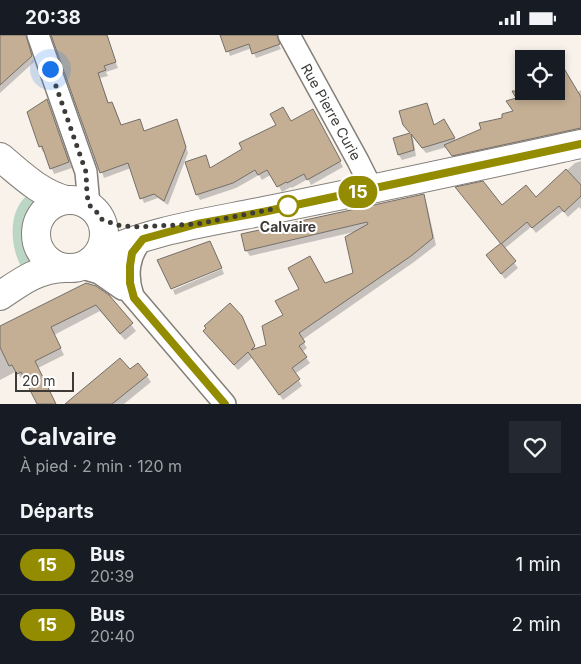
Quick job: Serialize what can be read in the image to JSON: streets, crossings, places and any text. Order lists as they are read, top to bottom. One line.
{"streets":{"street":["Rue Pierre Curie"]},"places":["Calvaire"],"lines":["bus line 15"],"scale_bar":"20 m","page":{"status":"20:38","on_map":"15","scale":"20 m","heading":[["Calvaire","À pied · 2 min · 120 m"],"Départs"],"list":[{"mark":"15","name":"Bus","note":"20:39","value":"1 min"},{"mark":"15","name":"Bus","note":"20:40","value":"2 min"}]}}
